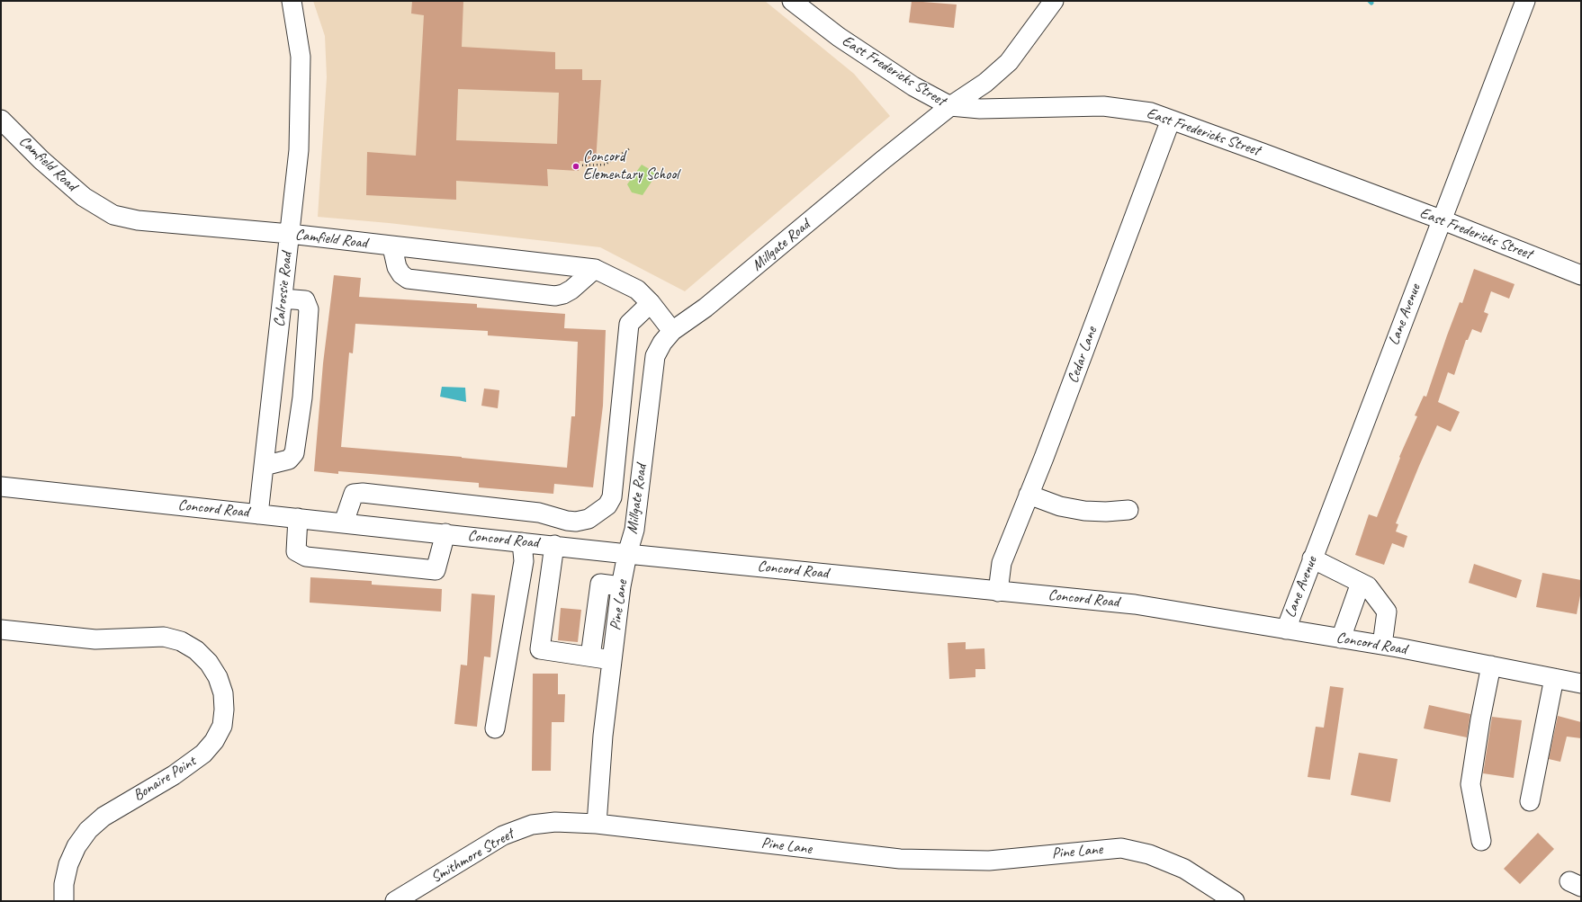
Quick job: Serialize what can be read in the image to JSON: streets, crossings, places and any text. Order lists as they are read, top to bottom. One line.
{"streets":{"street":["East Fredericks Street","Camfield Road","Millgate Road","Calrossie Road","Lane Avenue","Cedar Lane","Concord Road","Pine Lane","Bonaire Point","Smithmore Street"]},"crossings":[["East Fredericks Street","Millgate Road"],["East Fredericks Street","Lane Avenue"],["East Fredericks Street","Cedar Lane"],["Camfield Road","Millgate Road"],["Camfield Road","Calrossie Road"],["Millgate Road","Concord Road"],["Millgate Road","Pine Lane"],["Calrossie Road","Concord Road"],["Lane Avenue","Concord Road"],["Cedar Lane","Concord Road"],["Concord Road","Pine Lane"],["Pine Lane","Smithmore Street"]],"places":["Concord Elementary School"]}
